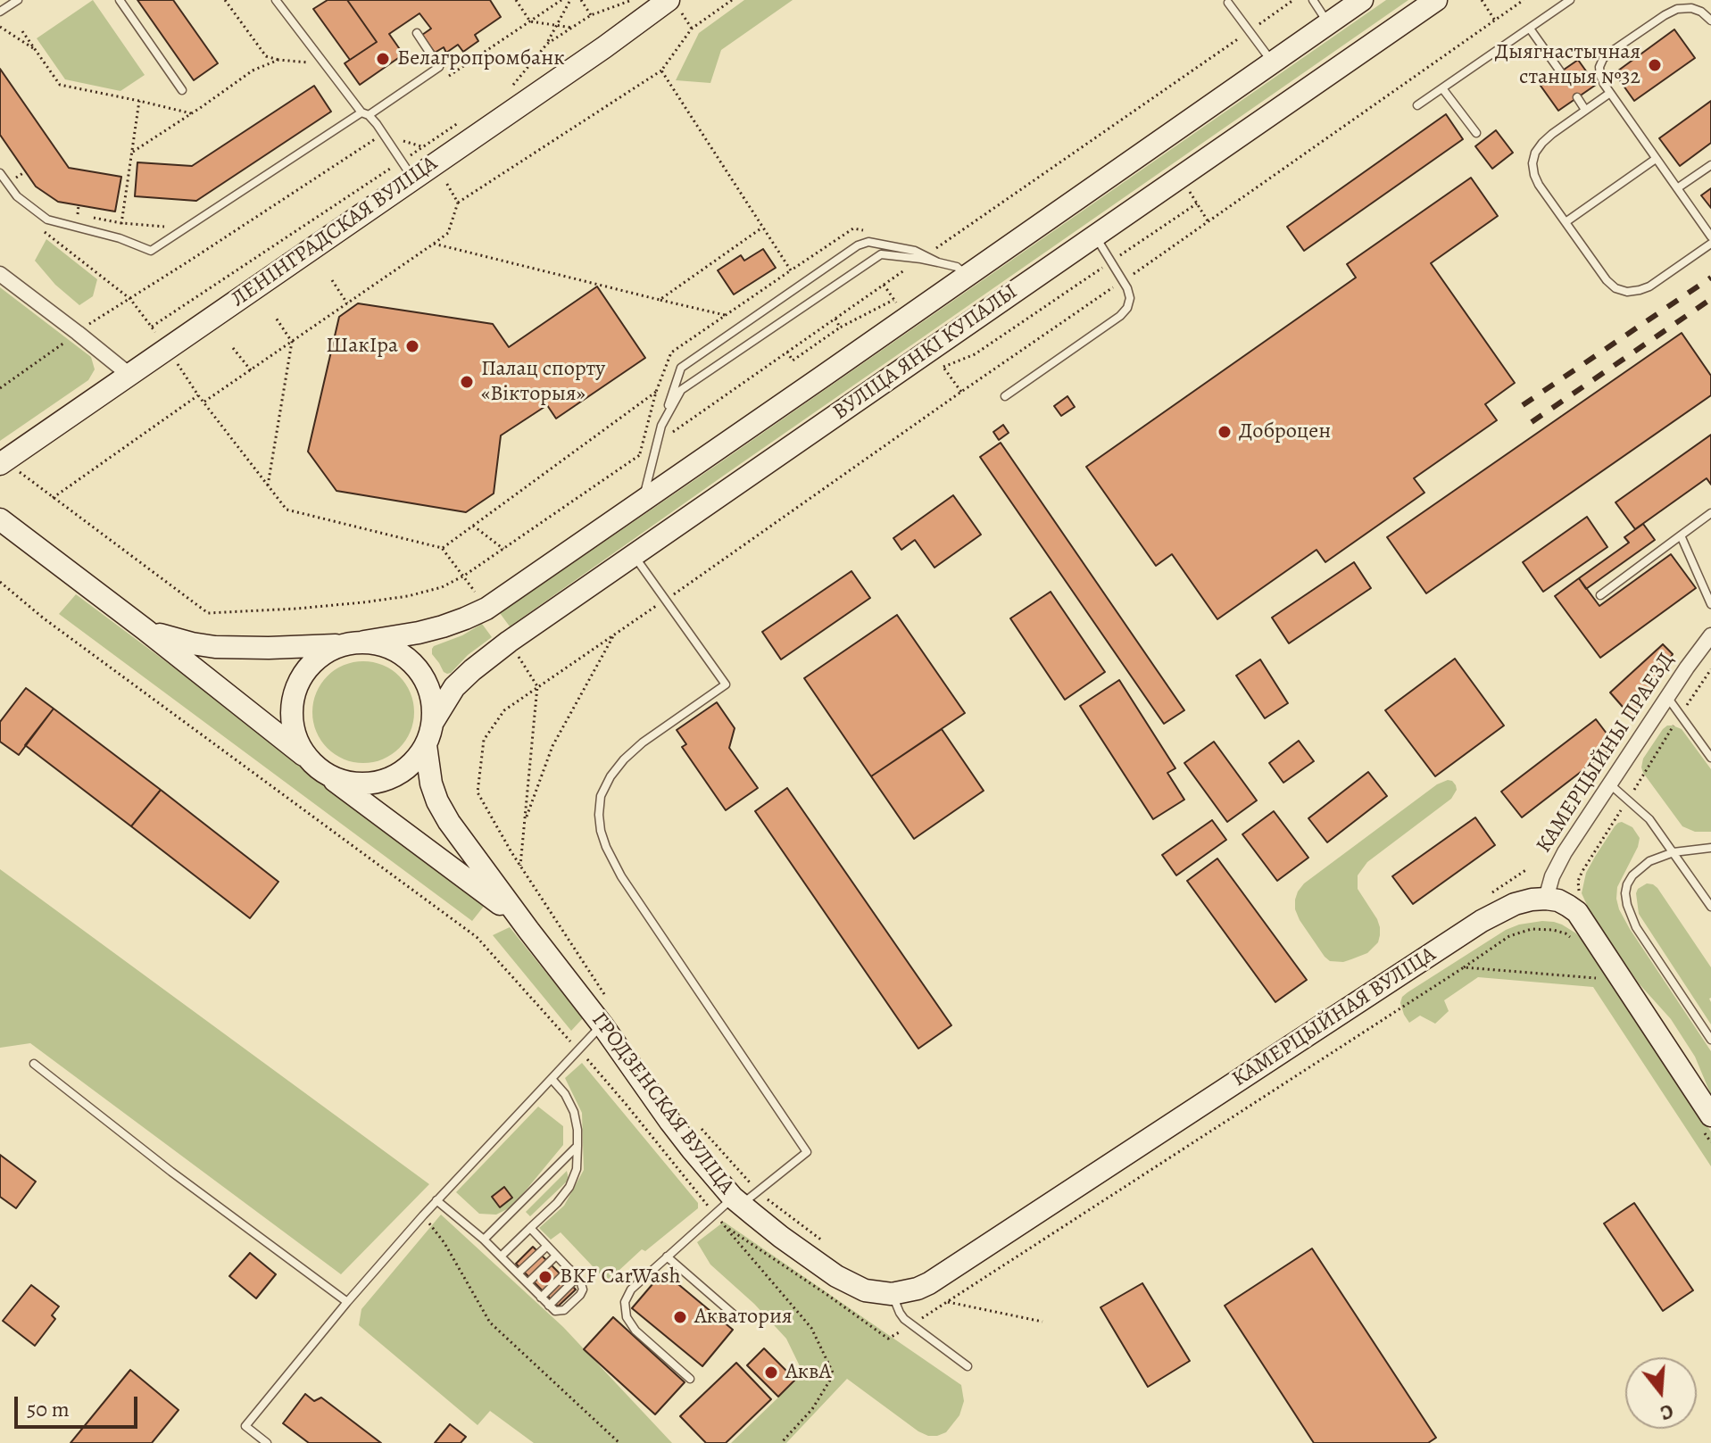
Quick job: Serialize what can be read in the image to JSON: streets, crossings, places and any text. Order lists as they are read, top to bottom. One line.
{"streets":{"main road":["ЛЕНІНГРАДСКАЯ ВУЛІЦА","ВУЛІЦА ЯНКІ КУПАЛЫ","КАМЕРЦЫЙНАЯ ВУЛІЦА","ГРОДЗЕНСКАЯ ВУЛІЦА"],"street":["КАМЕРЦЫЙНЫ ПРАЕЗД"]},"crossings":[["ВУЛІЦА ЯНКІ КУПАЛЫ","ГРОДЗЕНСКАЯ ВУЛІЦА"],["КАМЕРЦЫЙНЫ ПРАЕЗД","КАМЕРЦЫЙНАЯ ВУЛІЦА"],["КАМЕРЦЫЙНАЯ ВУЛІЦА","ГРОДЗЕНСКАЯ ВУЛІЦА"]],"places":["Белагропромбанк","Дыягнастычная станцыя №32","ШакІра","Палац спорту «Вікторыя»","Доброцен","BKF CarWash","Акватория","АквА"],"scale_bar":"50 m","north":"bottom"}
